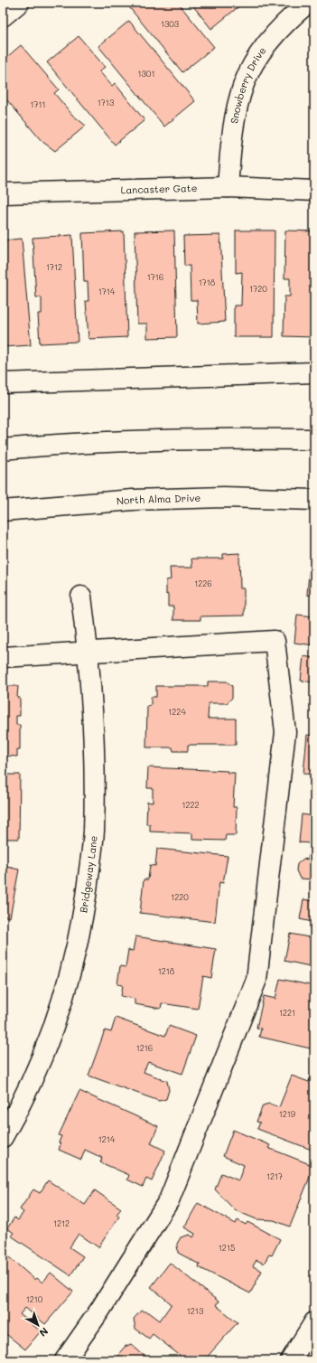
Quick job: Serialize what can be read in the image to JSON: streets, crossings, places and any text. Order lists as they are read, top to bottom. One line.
{"streets":{"street":["Snowberry Drive","Lancaster Gate","North Alma Drive","Bridgeway Lane"]},"crossings":[["Snowberry Drive","Lancaster Gate"]],"house_numbers":["1303","1301","1713","1711","1712","1716","1718","1720","1714","1226","1224","1222","1220","1218","1221","1216","1219","1214","1217","1212","1215","1210","1213"],"north":"bottom right"}
